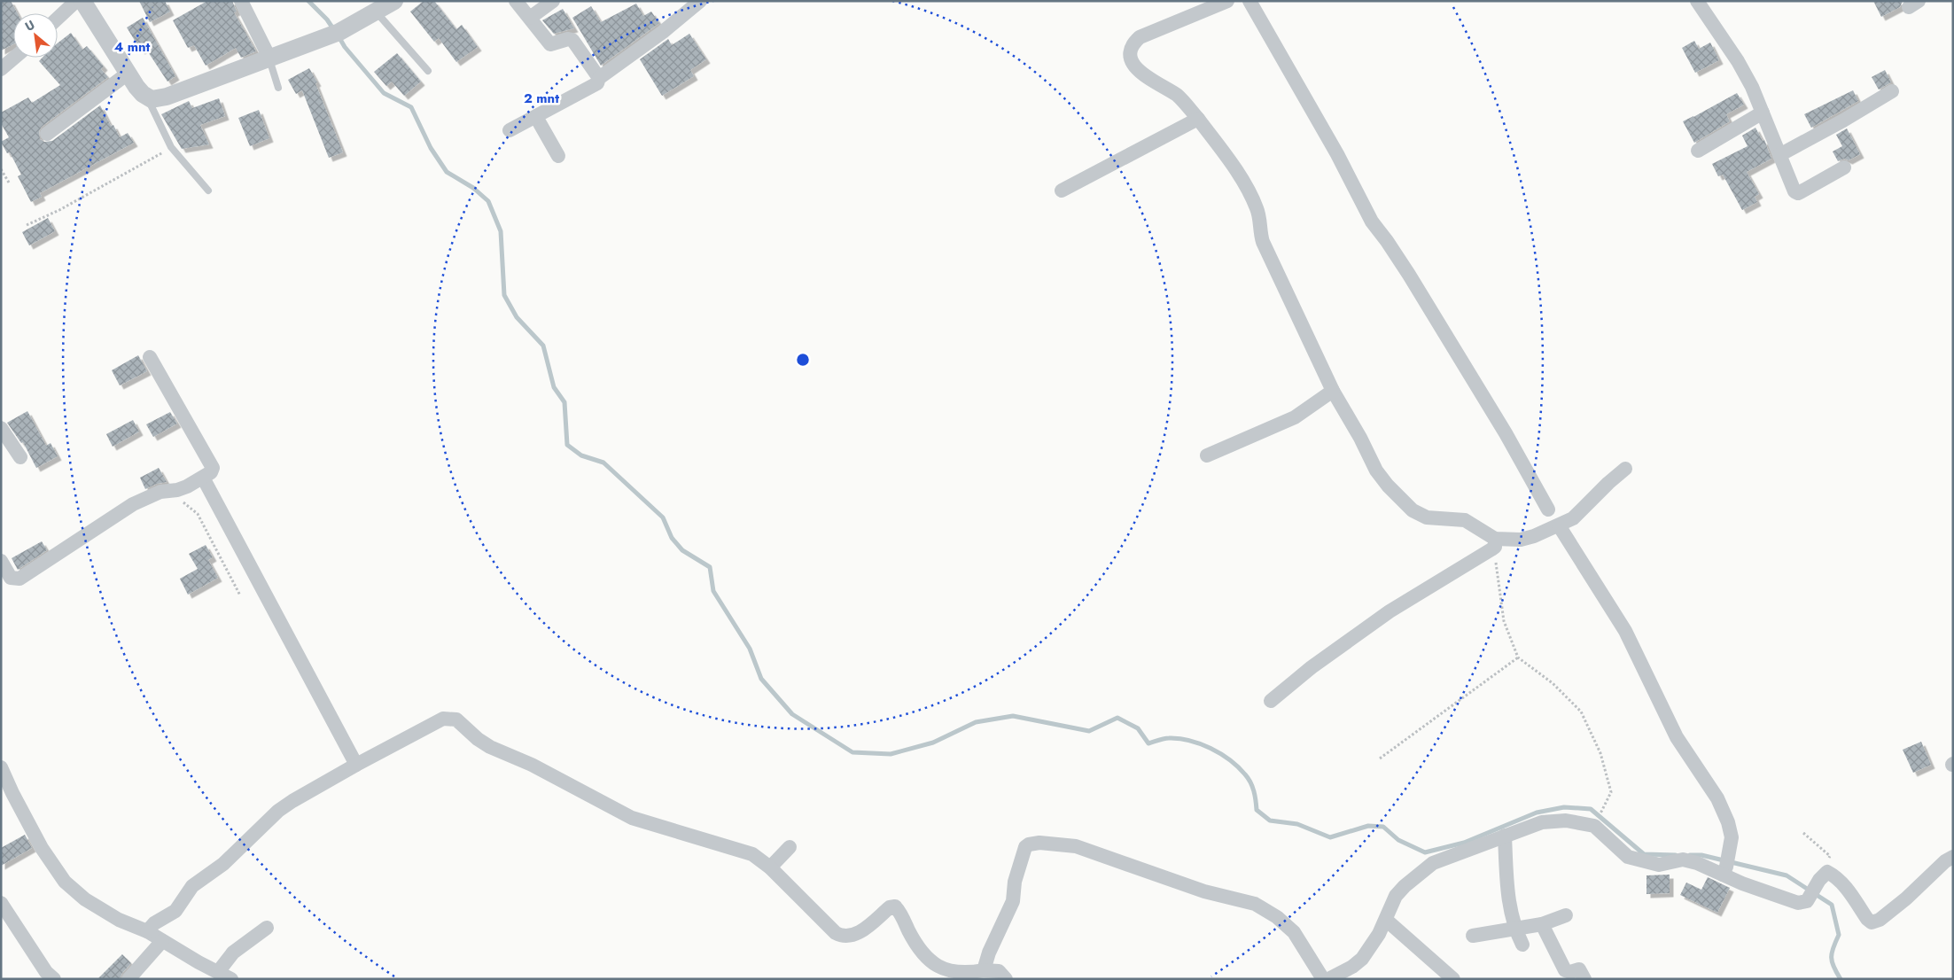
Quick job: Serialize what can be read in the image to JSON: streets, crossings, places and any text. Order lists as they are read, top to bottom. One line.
{"north":"top left","rings":["4 mnt","2 mnt"]}
